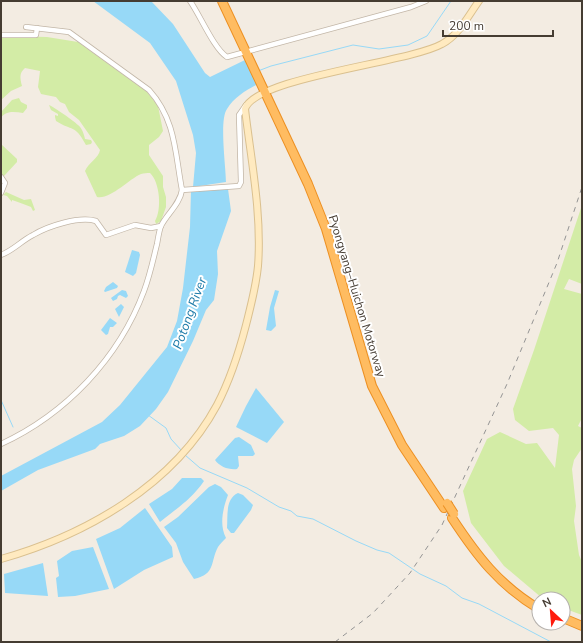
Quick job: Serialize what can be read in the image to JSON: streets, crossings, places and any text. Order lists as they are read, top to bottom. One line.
{"streets":{"highway":["Pyongyang–Huichon Motorway"]},"water":["Potong River"],"scale_bar":"200 m","north":"top left"}
